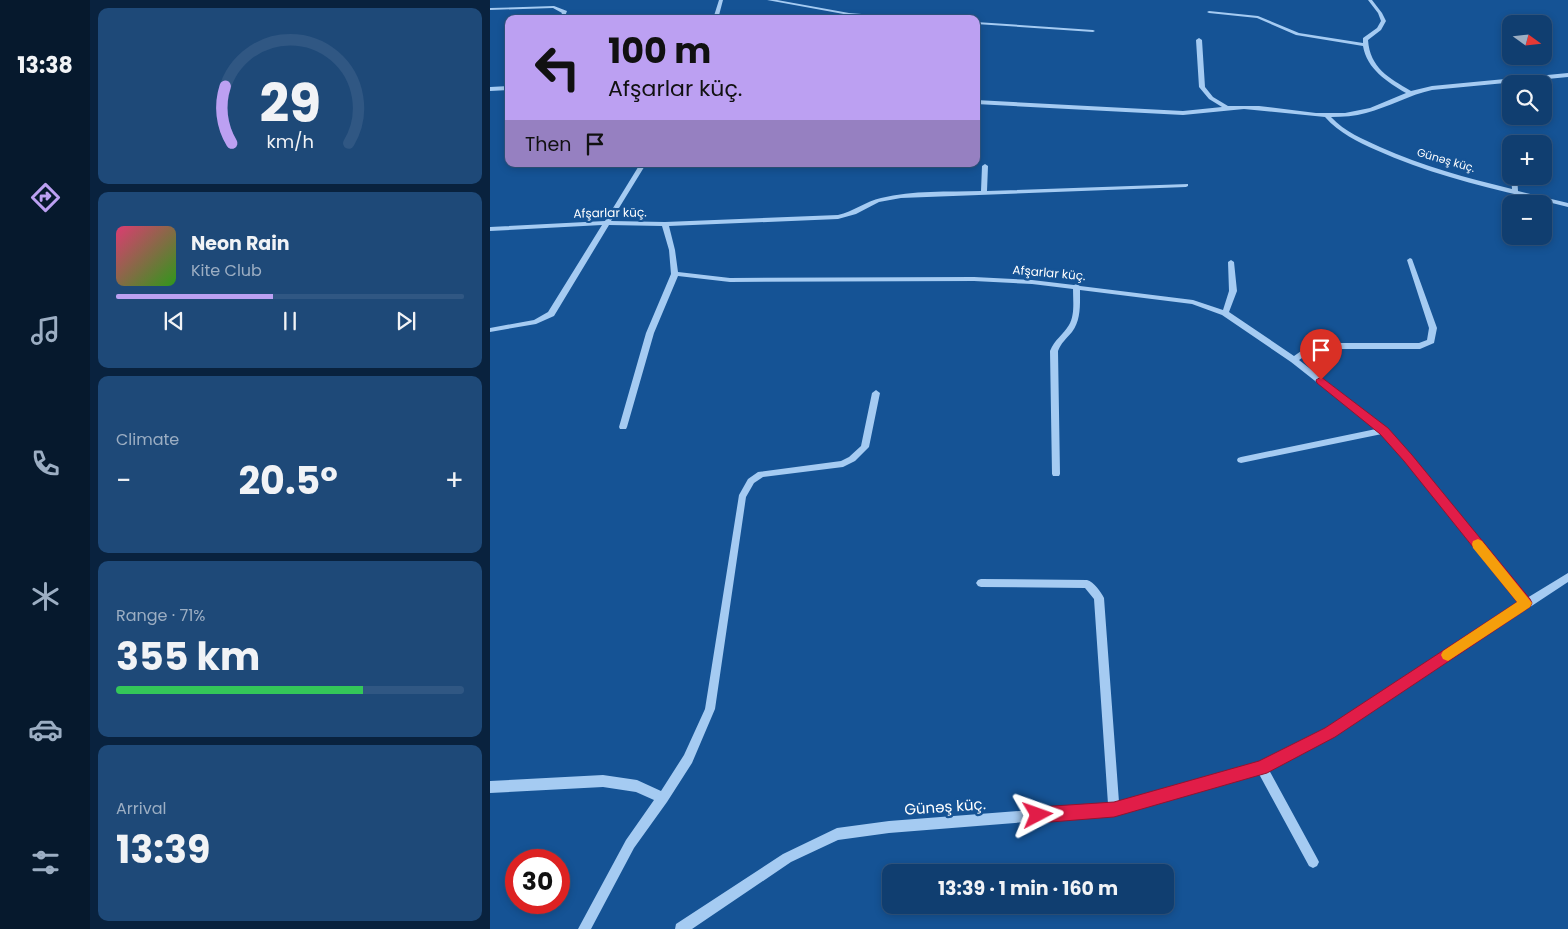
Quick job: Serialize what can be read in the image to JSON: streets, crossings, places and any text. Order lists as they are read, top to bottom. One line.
{"streets":{"street":["Günəş küç.","Afşarlar küç."]},"crossings":[["Günəş küç.","Afşarlar küç."]],"north":"right","page":{"tabs":"13:38","map_buttons":["+","−"],"turn":["100 m","Afşarlar küç."],"then":"Then","song":["Neon Rain","Kite Club"],"tile":["Climate",["Range · 71%","355 km"],["Arrival","13:39"]],"heat":["−","20.5°","+"],"limit":"30","trip":"13:39 · 1 min · 160 m","gauge":["29","km/h"]}}
